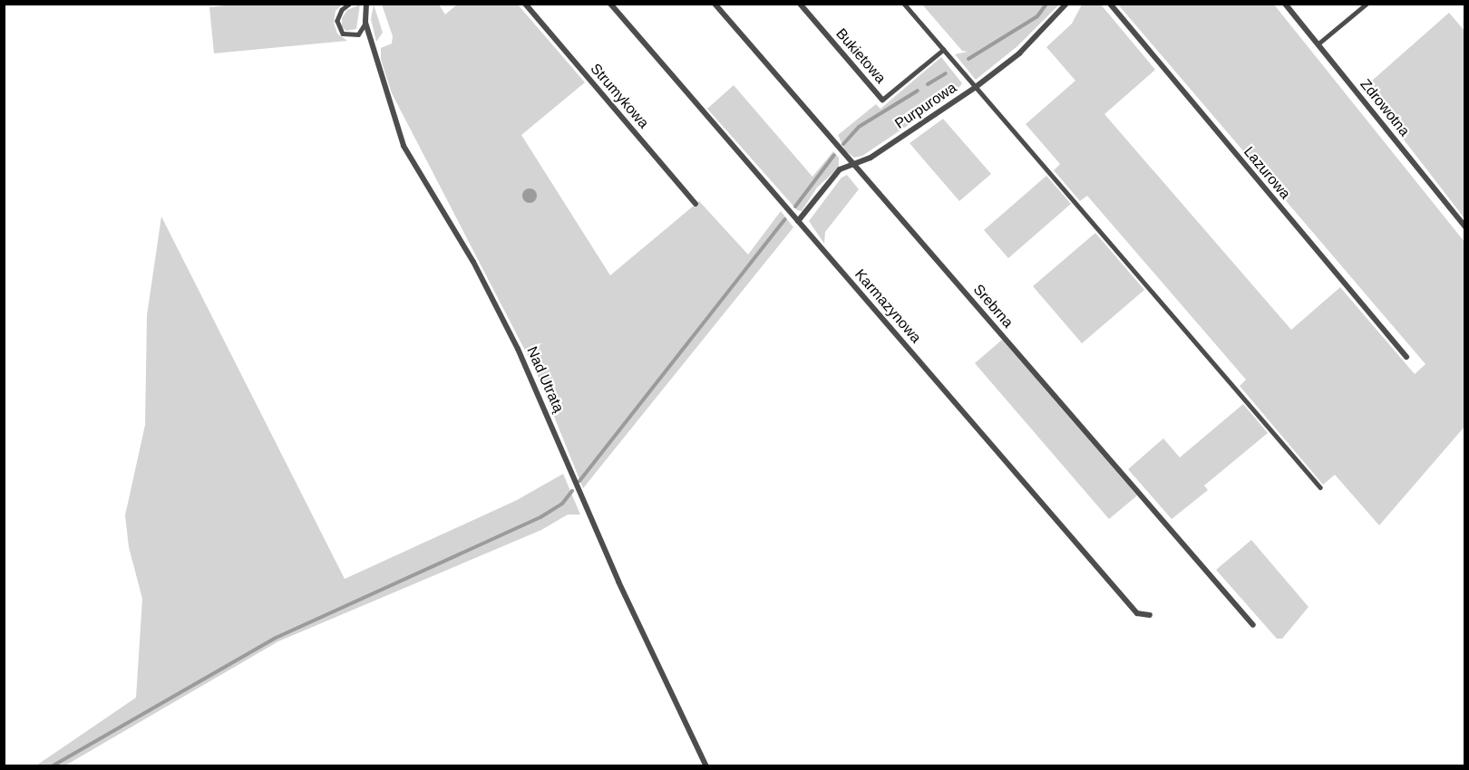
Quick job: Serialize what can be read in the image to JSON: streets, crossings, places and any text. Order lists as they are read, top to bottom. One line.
{"streets":{"street":["Bukietowa","Strumykowa","Purpurowa","Zdrowotna","Lazurowa","Karmazynowa","Srebrna","Nad Utratą"]},"crossings":[["Purpurowa","Karmazynowa"],["Purpurowa","Srebrna"]]}
